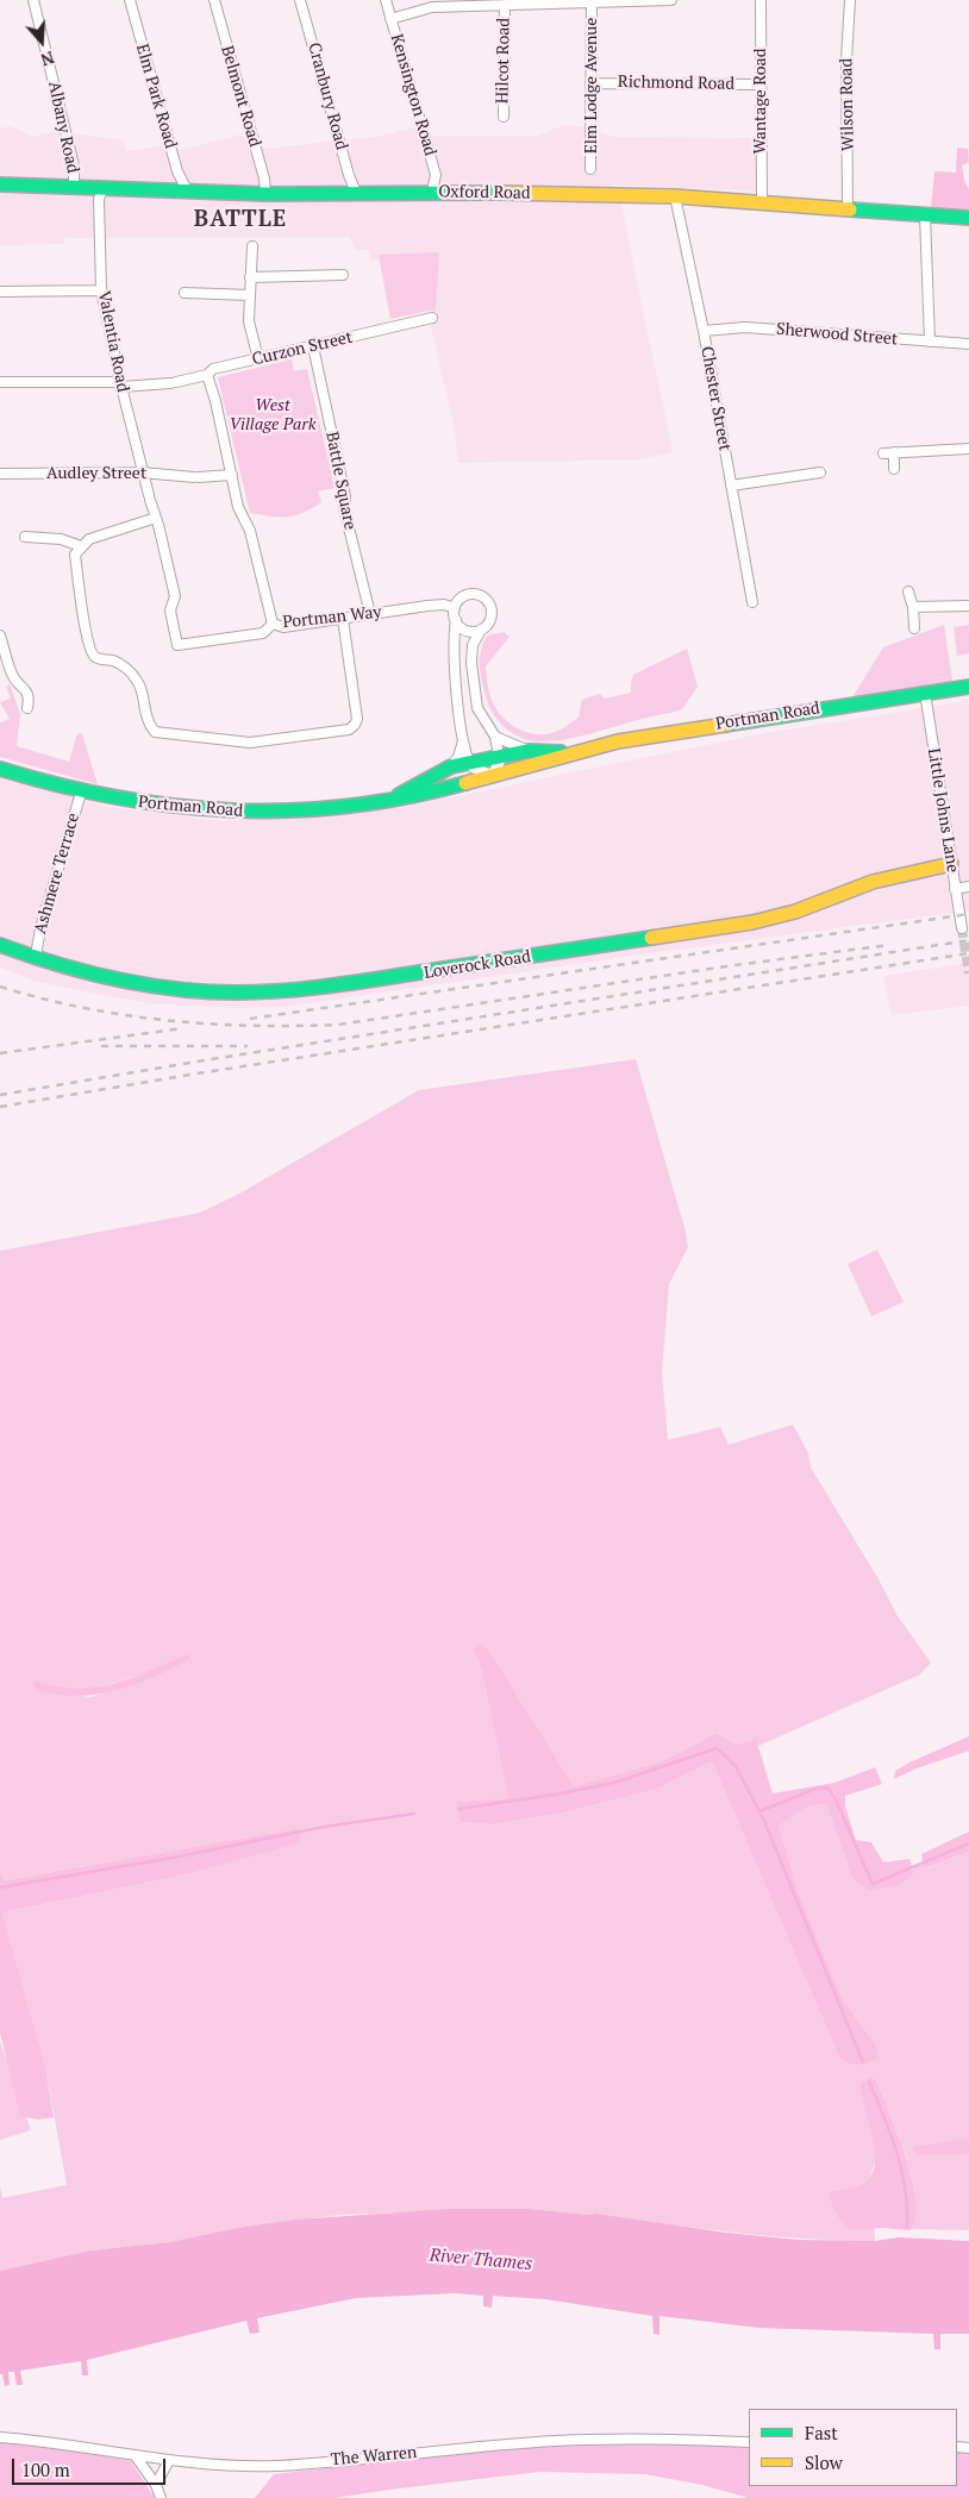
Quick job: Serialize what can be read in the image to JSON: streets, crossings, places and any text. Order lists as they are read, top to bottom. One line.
{"streets":{"street":["Hilcot Road","Richmond Road","Elm Lodge Avenue","Kensington Road","Elm Park Road","Belmont Road","Cranbury Road","Wantage Road","Wilson Road","Albany Road","Oxford Road","Sherwood Street","Valentia Road","Curzon Street","Chester Street","Audley Street","Battle Square","Portman Way","Portman Road","Little Johns Lane","Ashmere Terrace","Loverock Road","The Warren"]},"crossings":[["Richmond Road","Elm Lodge Avenue"],["Richmond Road","Wantage Road"],["Kensington Road","Oxford Road"],["Elm Park Road","Oxford Road"],["Belmont Road","Oxford Road"],["Cranbury Road","Oxford Road"],["Wantage Road","Oxford Road"],["Wilson Road","Oxford Road"],["Albany Road","Oxford Road"],["Oxford Road","Valentia Road"],["Oxford Road","Chester Street"],["Sherwood Street","Chester Street"],["Valentia Road","Curzon Street"],["Valentia Road","Audley Street"],["Valentia Road","Portman Way"],["Curzon Street","Battle Square"],["Battle Square","Portman Way"],["Portman Road","Little Johns Lane"],["Portman Road","Ashmere Terrace"],["Little Johns Lane","Loverock Road"],["Ashmere Terrace","Loverock Road"]],"districts":["BATTLE"],"water":["River Thames"],"parks":["West Village Park"],"legend":["Fast","Slow"],"scale_bar":"100 m","north":"bottom"}
